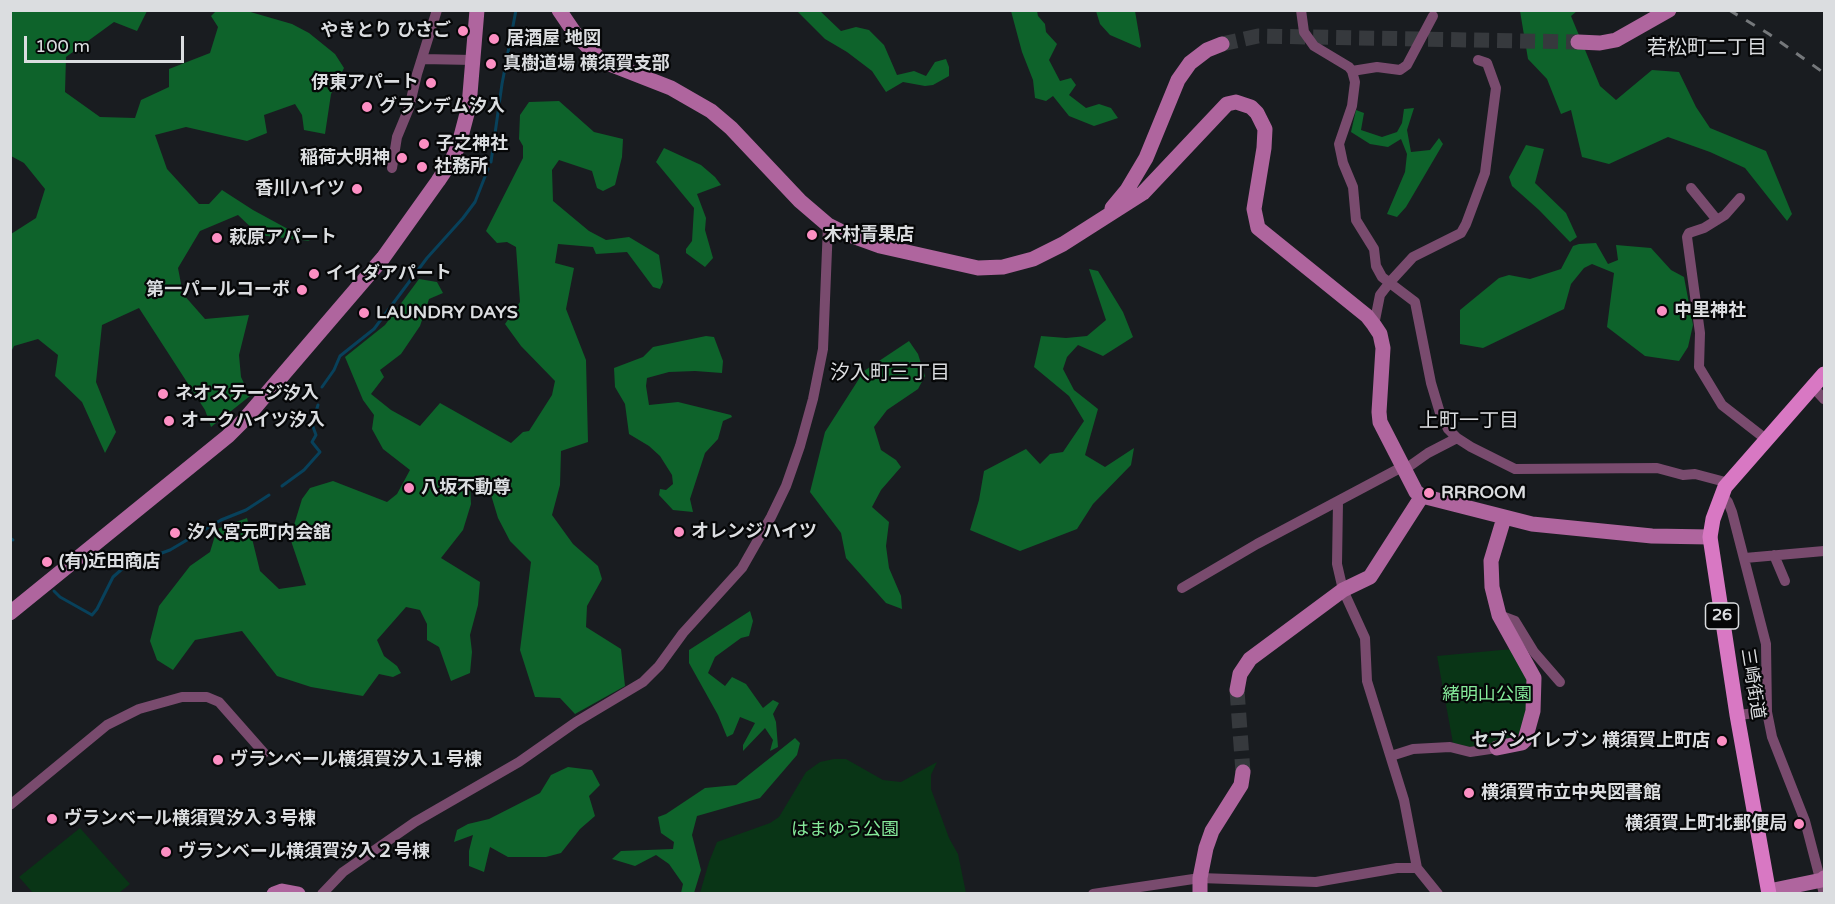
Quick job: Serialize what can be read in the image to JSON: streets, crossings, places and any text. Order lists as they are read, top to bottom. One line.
{"streets":{"main road":["26","三崎街道"]},"districts":["若松町二丁目","汐入町三丁目","上町一丁目"],"parks":["緒明山公園","はまゆう公園"],"places":["やきとり ひさご","居酒屋 地図","真樹道場 横須賀支部","伊東アパート","グランデム汐入","子之神社","稲荷大明神","社務所","香川ハイツ","木村青果店","萩原アパート","イイダアパート","第一パールコーポ","中里神社","LAUNDRY DAYS","ネオステージ汐入","オークハイツ汐入","八坂不動尊","RRROOM","オレンジハイツ","汐入宮元町内会舘","(有)近田商店","セブンイレブン 横須賀上町店","ヴランベール横須賀汐入１号棟","横須賀市立中央図書館","ヴランベール横須賀汐入３号棟","横須賀上町北郵便局","ヴランベール横須賀汐入２号棟"],"scale_bar":"100 m"}
